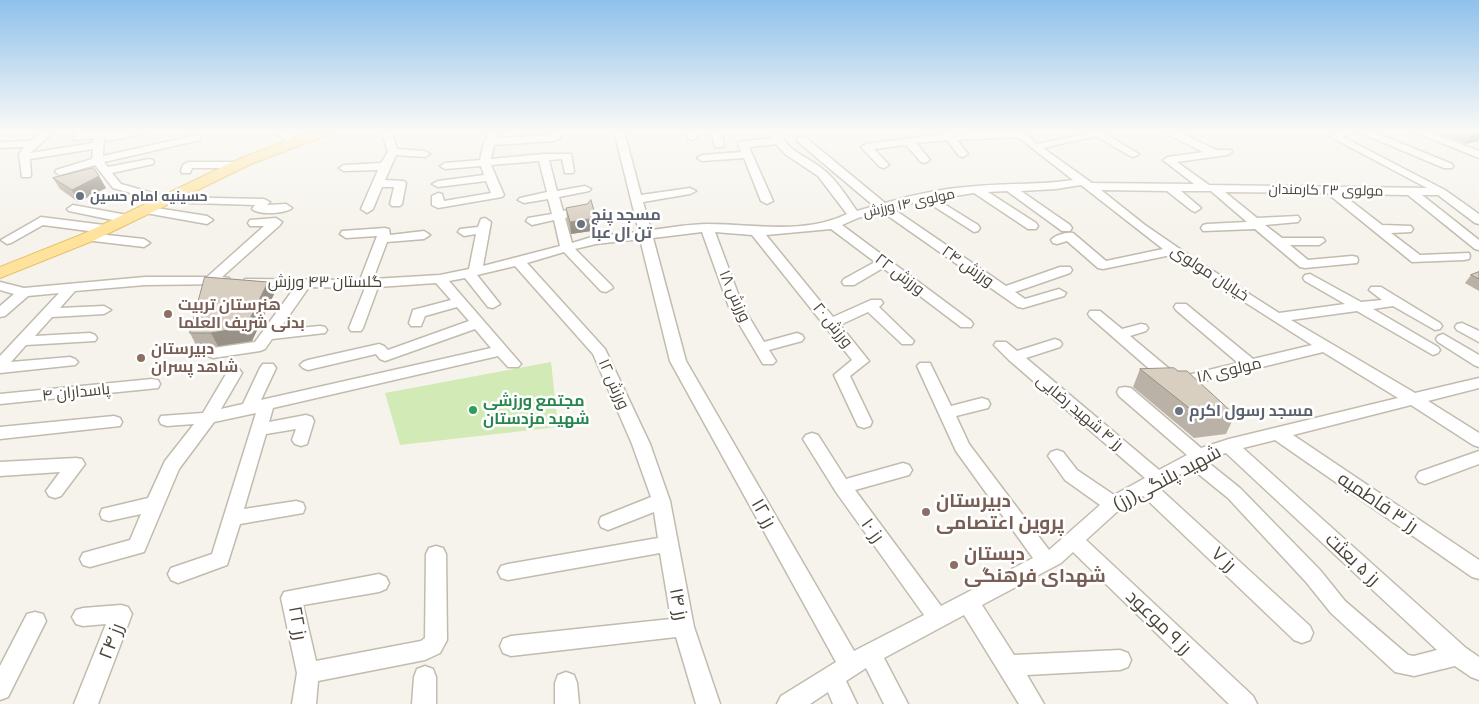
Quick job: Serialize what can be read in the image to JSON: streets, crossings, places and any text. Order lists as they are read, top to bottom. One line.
{"streets":{"street":["مولوی ۲۳ کارمندان","مولوی ۱۴ ورزش","ورزش ۲۴","خیابان مولوی","ورزش ۲۲","گلستان ۴۳ ورزش","ورزش ۱۸","ورزش ۲۰","مولوی ۱۸","ورزش ۱۲","پاسداران ۴","رز ۴ شهید رضایی","شهید پلنگی(رز)","رز ۳ فاطمیه","رز ۱۲","رز ۱۰","رز ۷","رز ۵ بعثت","رز ۱۴","رز ۹ موعود","رز ۲۲","رز ۲۴"]},"crossings":[["مولوی ۲۳ کارمندان","مولوی ۱۴ ورزش"],["مولوی ۲۳ کارمندان","خیابان مولوی"],["مولوی ۱۴ ورزش","ورزش ۲۴"],["مولوی ۱۴ ورزش","خیابان مولوی"],["مولوی ۱۴ ورزش","ورزش ۲۲"],["مولوی ۱۴ ورزش","گلستان ۴۳ ورزش"],["مولوی ۱۴ ورزش","ورزش ۱۸"],["مولوی ۱۴ ورزش","ورزش ۲۰"],["مولوی ۱۴ ورزش","رز ۱۲"],["خیابان مولوی","مولوی ۱۸"],["خیابان مولوی","شهید پلنگی(رز)"],["گلستان ۴۳ ورزش","ورزش ۱۲"],["گلستان ۴۳ ورزش","رز ۱۲"],["ورزش ۱۲","رز ۱۴"],["رز ۴ شهید رضایی","شهید پلنگی(رز)"],["رز ۴ شهید رضایی","رز ۷"],["شهید پلنگی(رز)","رز ۳ فاطمیه"],["شهید پلنگی(رز)","رز ۱۲"],["شهید پلنگی(رز)","رز ۱۰"],["شهید پلنگی(رز)","رز ۷"],["شهید پلنگی(رز)","رز ۵ بعثت"],["شهید پلنگی(رز)","رز ۹ موعود"]],"places":["حسینیه امام حسین","مسجد پنج تن ال عبا","هنرستان تربیت بدنی شریف العلما","دبیرستان شاهد پسران","مجتمع ورزشی شهید مزدستان","مسجد رسول اکرم","دبیرستان پروین اعتصامی","دبستان شهدای فرهنگی"]}
